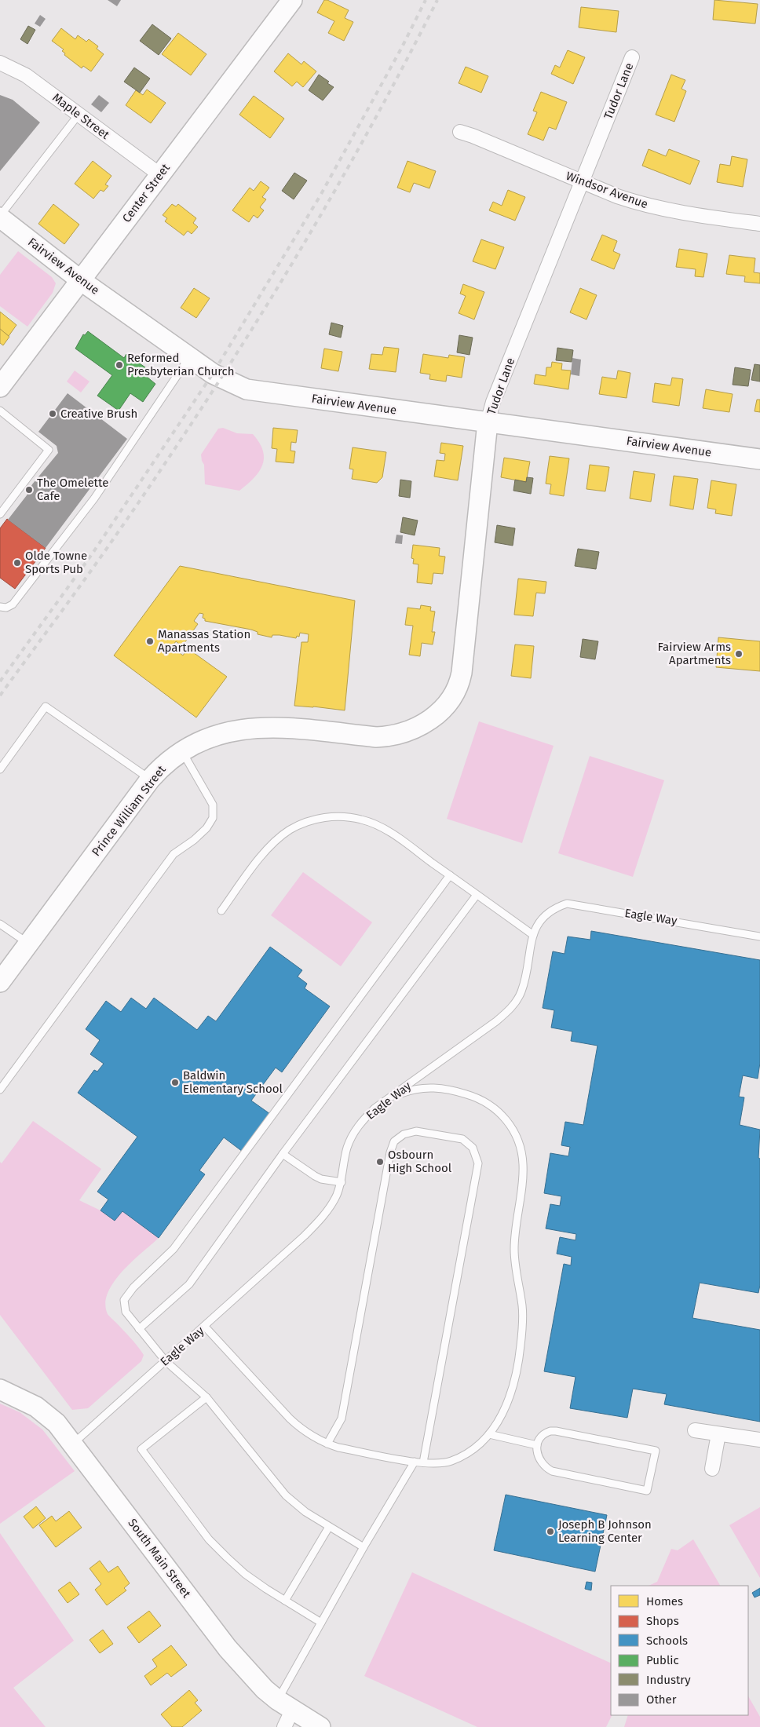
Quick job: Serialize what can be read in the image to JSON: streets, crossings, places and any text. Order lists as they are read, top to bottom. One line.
{"streets":{"street":["Tudor Lane","Maple Street","Windsor Avenue","Center Street","Fairview Avenue","Prince William Street","South Main Street"],"lane":["Eagle Way"]},"crossings":[["Tudor Lane","Windsor Avenue"],["Tudor Lane","Fairview Avenue"],["Tudor Lane","Prince William Street"],["Maple Street","Center Street"],["Center Street","Fairview Avenue"],["Eagle Way","South Main Street"]],"places":["Reformed Presbyterian Church","Creative Brush","The Omelette Cafe","Olde Towne Sports Pub","Manassas Station Apartments","Fairview Arms Apartments","Baldwin Elementary School","Osbourn High School","Joseph B Johnson Learning Center"],"legend":["Homes","Shops","Schools","Public","Industry","Other"]}
